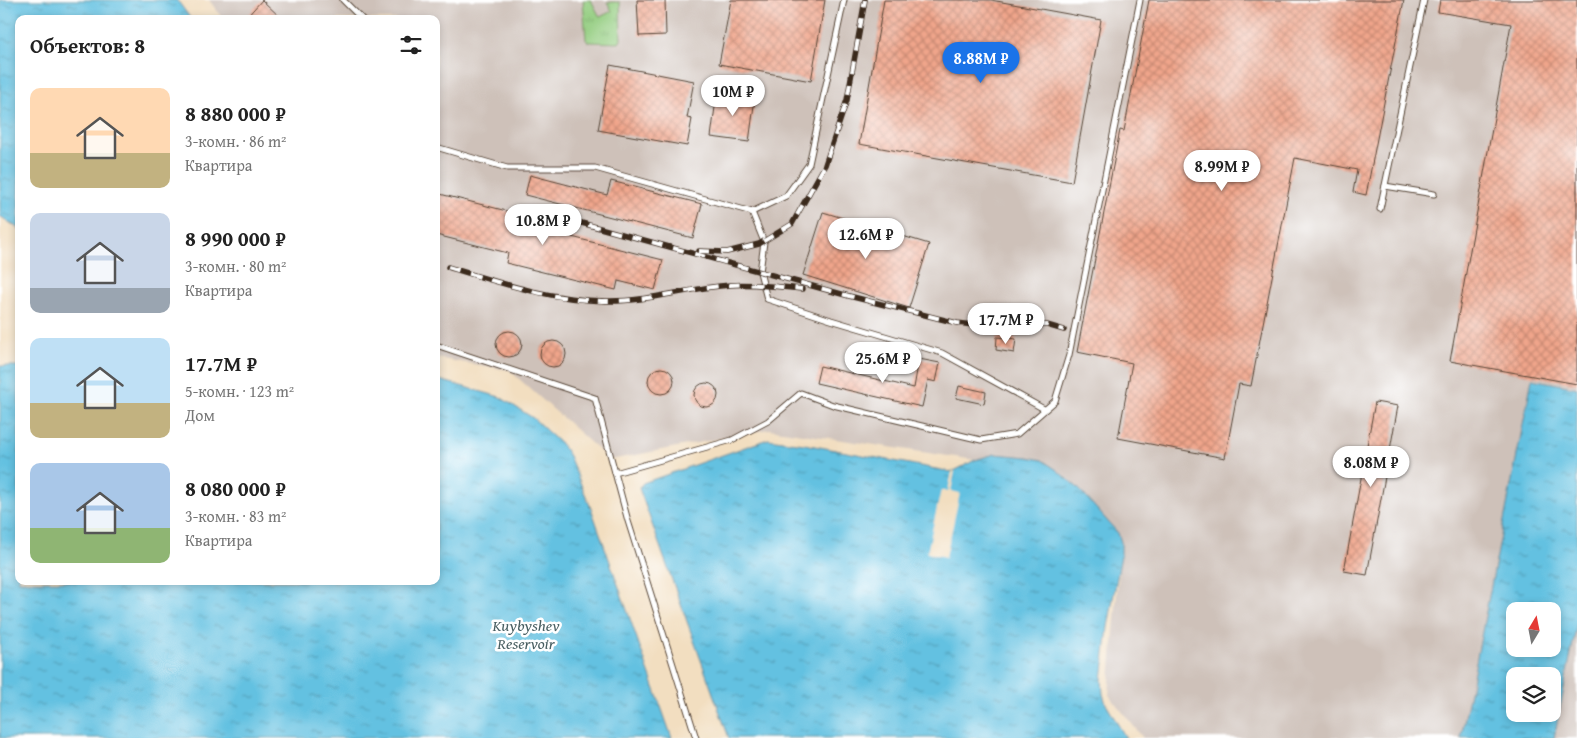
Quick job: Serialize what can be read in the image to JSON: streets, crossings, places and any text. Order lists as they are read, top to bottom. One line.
{"water":["Kuybyshev Reservoir"],"north":"top","page":{"heading":"Объектов: 8","price":["8.88M ₽","10M ₽","8.99M ₽","10.8M ₽","12.6M ₽","17.7M ₽","25.6M ₽","8.08M ₽"],"list":[{"name":"8 880 000 ₽","note":"3-комн. · 86 m² · Квартира"},{"name":"8 990 000 ₽","note":"3-комн. · 80 m² · Квартира"},{"name":"17.7M ₽","note":"5-комн. · 123 m² · Дом"},{"name":"8 080 000 ₽","note":"3-комн. · 83 m² · Квартира"}]}}
